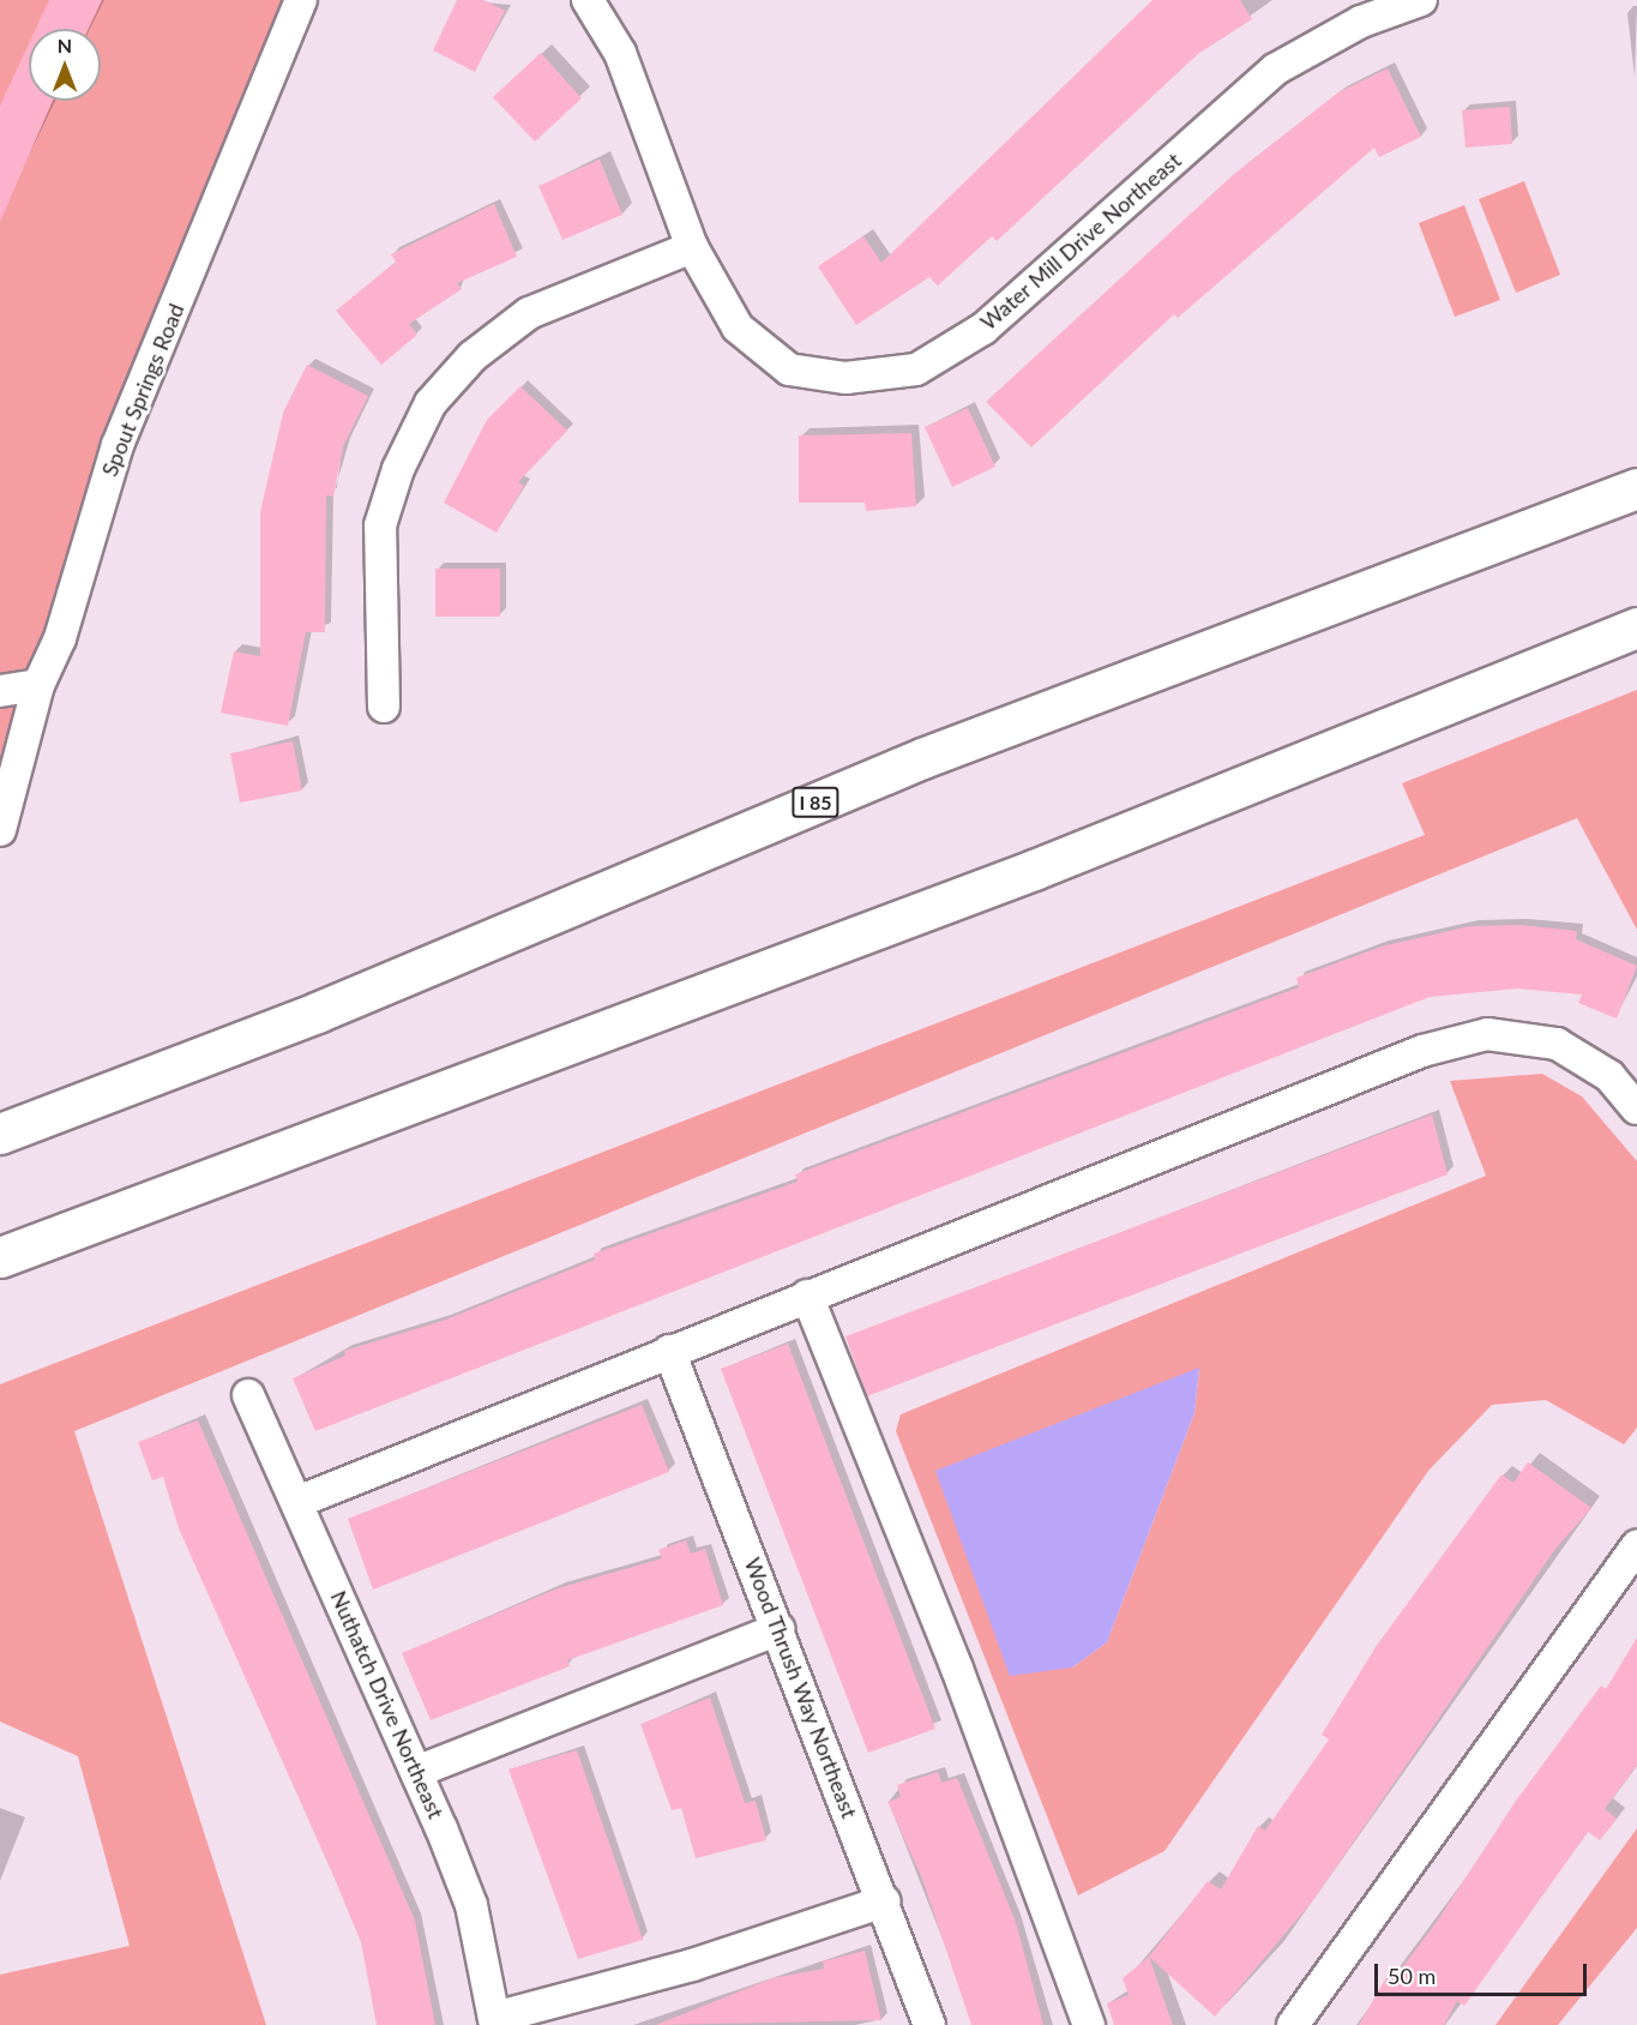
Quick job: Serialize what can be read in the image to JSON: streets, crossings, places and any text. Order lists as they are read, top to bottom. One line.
{"streets":{"highway":["I 85"],"street":["Water Mill Drive Northeast","Spout Springs Road","Wood Thrush Way Northeast","Nuthatch Drive Northeast"]},"scale_bar":"50 m","north":"top"}
